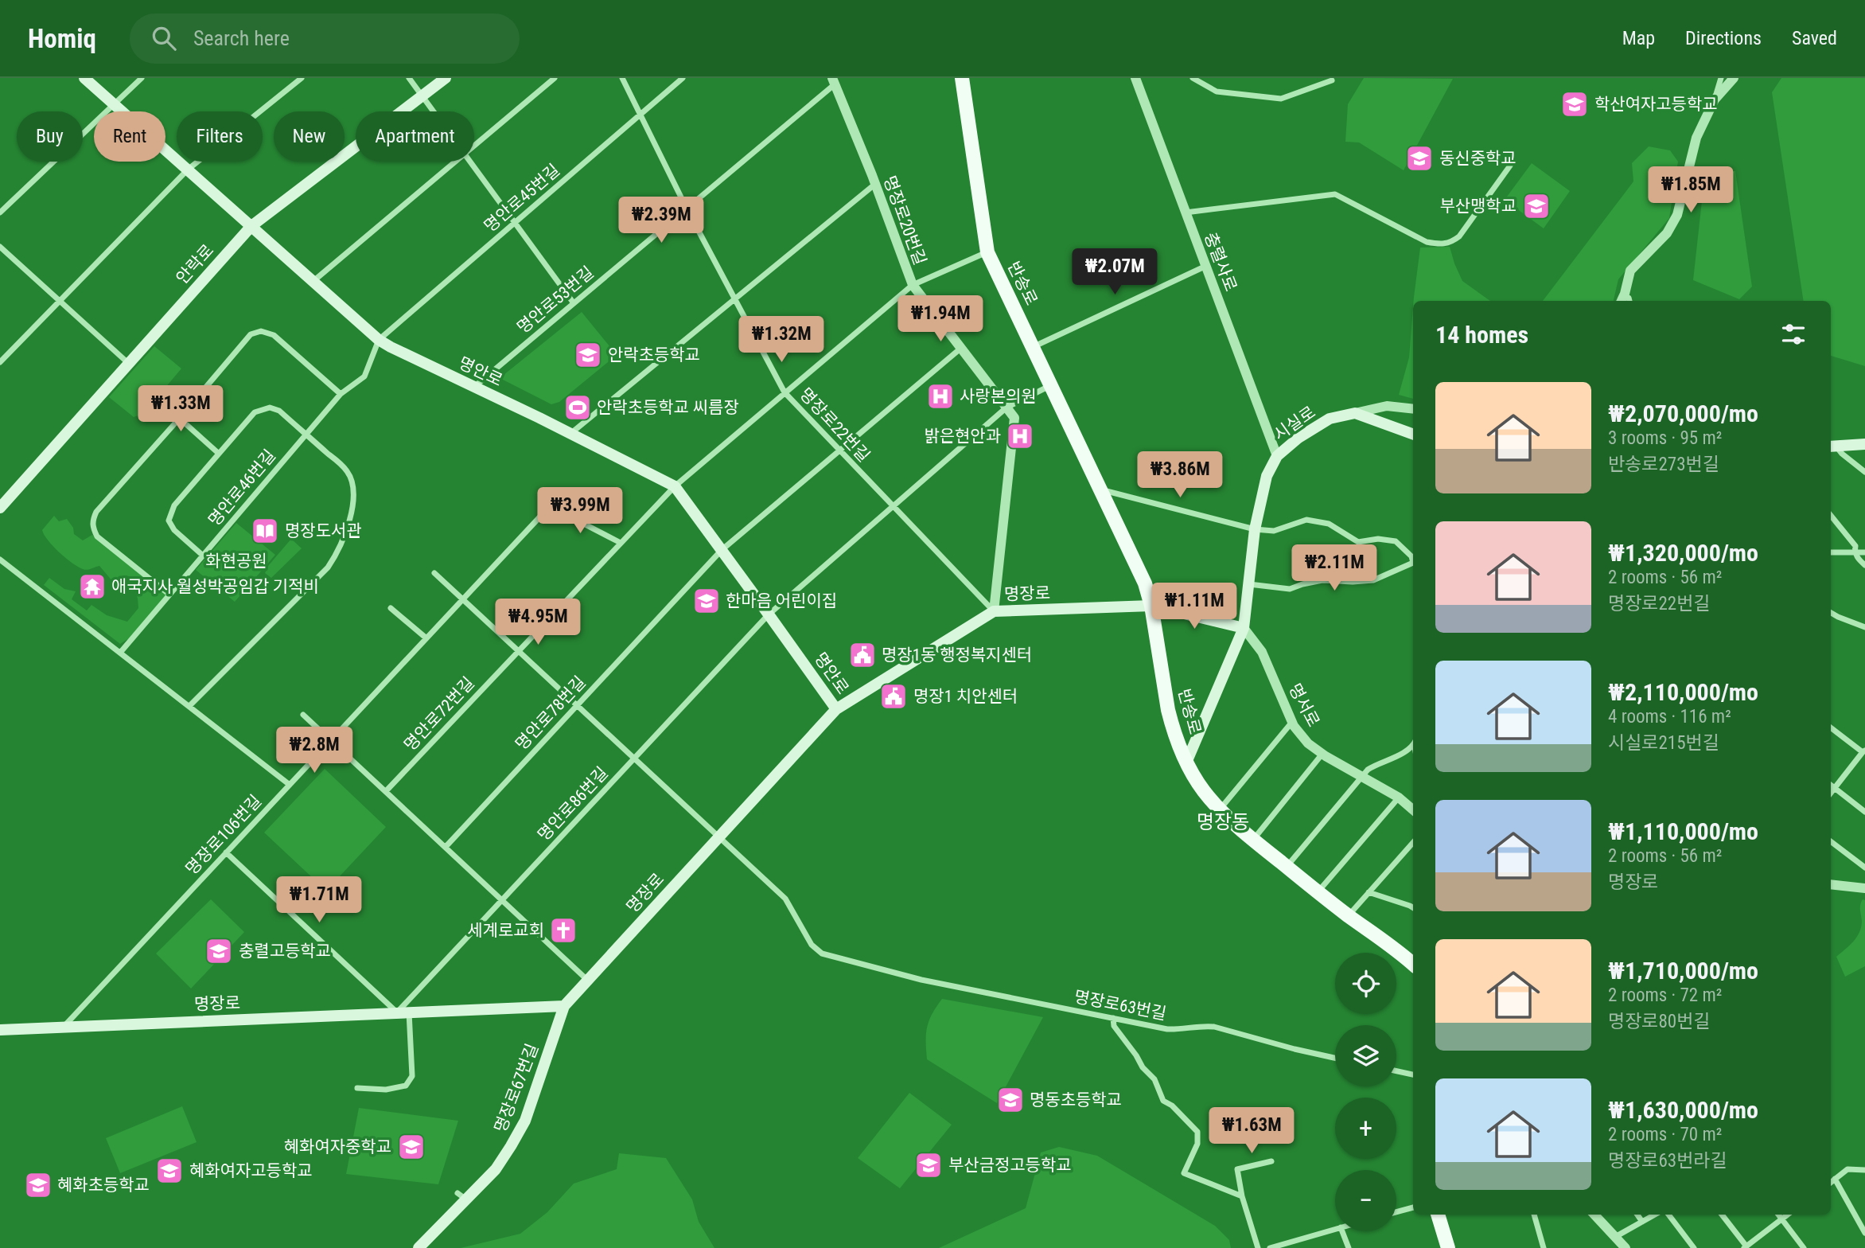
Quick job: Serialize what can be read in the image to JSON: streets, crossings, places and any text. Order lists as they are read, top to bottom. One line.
{"streets":{"main road":["안락로","반송로","명안로","시실로","명장로","명장로67번길"],"street":["명안로45번길","명장로20번길","충렬사로","명안로53번길","명장로22번길","명안로46번길","명서로","명안로78번길","명안로72번길","명안로86번길","명장로106번길","명장로63번길"]},"crossings":[["명안로45번길","명안로"],["명안로45번길","명장로22번길"],["명안로45번길","명안로46번길"],["명장로20번길","명안로53번길"],["명장로20번길","명장로22번길"],["명장로20번길","명장로"],["명장로20번길","명안로78번길"],["명장로20번길","명안로72번길"],["명장로20번길","명안로86번길"],["충렬사로","시실로"],["안락로","명안로"],["반송로","시실로"],["반송로","명장로"],["반송로","명안로72번길"],["반송로","명안로86번길"],["명안로53번길","명안로"],["명안로53번길","명장로22번길"],["명안로","명안로46번길"],["명안로","명장로"],["명안로","명안로78번길"],["명안로","명안로72번길"],["명안로","명안로86번길"],["시실로","명장로"],["시실로","명서로"],["명장로22번길","명장로"],["명장로22번길","명안로78번길"],["명장로22번길","명안로72번길"],["명장로22번길","명안로86번길"],["명장로","명서로"],["명장로","명안로86번길"],["명장로","명장로106번길"],["명장로","명장로63번길"],["명장로","명장로67번길"],["명안로78번길","명장로63번길"],["명안로72번길","명장로106번길"],["명안로72번길","명장로63번길"],["명안로86번길","명장로63번길"],["명장로106번길","명장로63번길"]],"districts":["명장동"],"parks":["화현공원"],"places":{"school or university":["학산여자고등학교","동신중학교","부산맹학교","안락초등학교","한마음 어린이집","충렬고등학교","명동초등학교","혜화여자중학교","부산금정고등학교","혜화여자고등학교","혜화초등학교"],"hospital":["사랑본의원","밝은현안과"],"sports":["안락초등학교 씨름장"],"library":["명장도서관"],"temple":["애국지사 월성박공임갑 기적비"],"public building":["명장1동 행정복지센터","명장1 치안센터"],"church":["세계로교회"]},"page":{"header":"Homiq","search":"Search here","nav":["Map","Directions","Saved"],"chip":["Buy","Rent","Filters","New","Apartment"],"price":["₩1.85M","₩2.39M","₩2.07M","₩1.94M","₩1.32M","₩1.33M","₩3.86M","₩3.99M","₩2.11M","₩1.11M","₩4.95M","₩2.8M","₩1.71M","₩1.63M"],"heading":"14 homes","list":[{"name":"₩2,070,000/mo","note":"3 rooms · 95 m² · 반송로273번길"},{"name":"₩1,320,000/mo","note":"2 rooms · 56 m² · 명장로22번길"},{"name":"₩2,110,000/mo","note":"4 rooms · 116 m² · 시실로215번길"},{"name":"₩1,110,000/mo","note":"2 rooms · 56 m² · 명장로"},{"name":"₩1,710,000/mo","note":"2 rooms · 72 m² · 명장로80번길"},{"name":"₩1,630,000/mo","note":"2 rooms · 70 m² · 명장로63번라길"}],"map_buttons":["+","−"]}}
